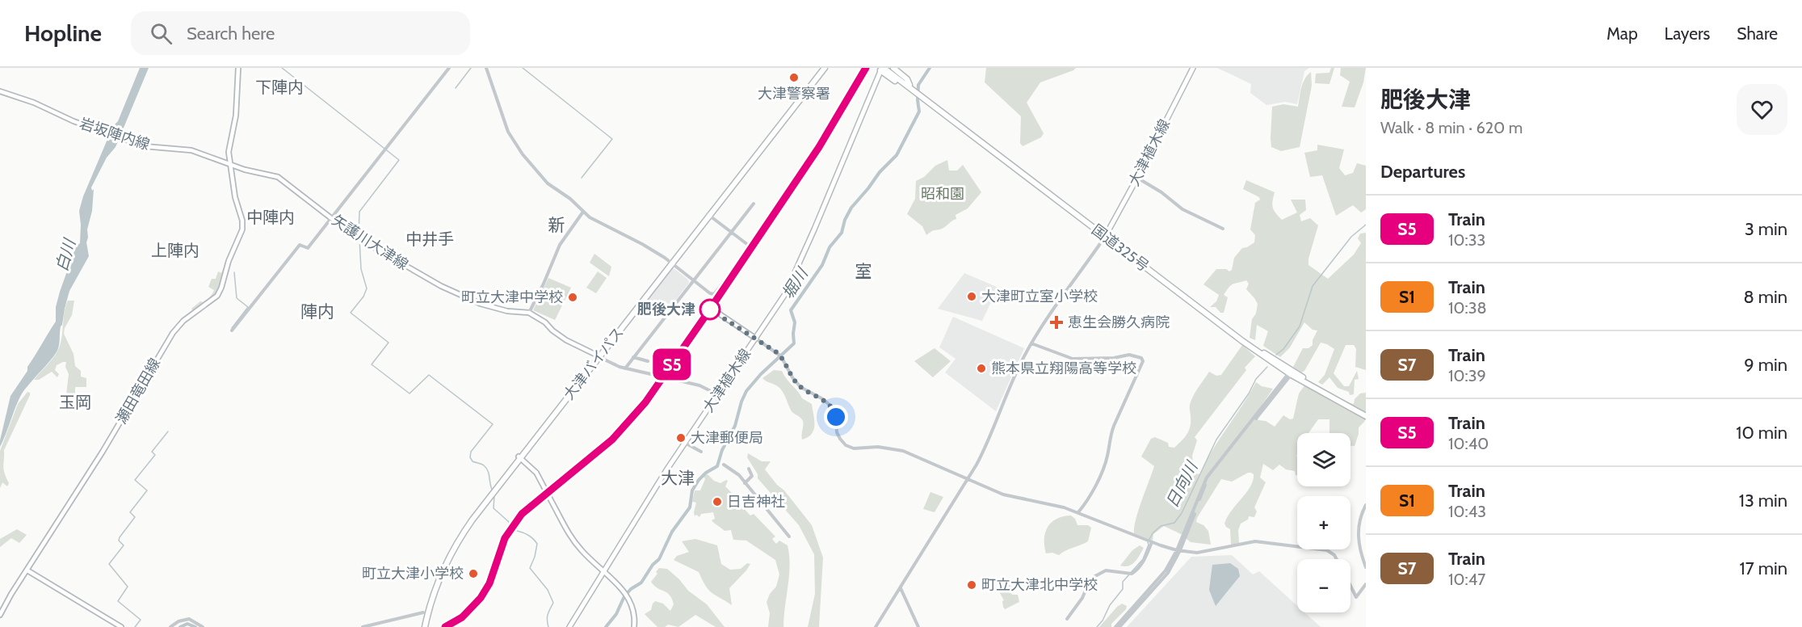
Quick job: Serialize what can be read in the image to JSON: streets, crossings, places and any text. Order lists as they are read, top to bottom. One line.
{"streets":{"highway":["国道325号","大津バイパス"],"main road":["岩坂陣内線","大津植木線","矢護川大津線","瀬田竜田線"]},"crossings":[["岩坂陣内線","矢護川大津線"],["岩坂陣内線","瀬田竜田線"],["大津植木線","国道325号"],["矢護川大津線","大津バイパス"],["矢護川大津線","瀬田竜田線"]],"districts":["下陣内","中陣内","新","中井手","上陣内","室","陣内","玉岡","大津"],"water":["白川","堀川","日向川"],"parks":["昭和園"],"places":{"other":["大津警察署","大津町立室小学校","町立大津中学校","肥後大津","熊本県立翔陽高等学校","大津郵便局","日吉神社","町立大津小学校","町立大津北中学校"],"health":["恵生会勝久病院"]},"page":{"header":"Hopline","search":"Search here","nav":["Map","Layers","Share"],"on_map":"S5","heading":[["肥後大津","Walk · 8 min · 620 m"],"Departures"],"list":[{"mark":"S5","name":"Train","note":"10:33","value":"3 min"},{"mark":"S1","name":"Train","note":"10:38","value":"8 min"},{"mark":"S7","name":"Train","note":"10:39","value":"9 min"},{"mark":"S5","name":"Train","note":"10:40","value":"10 min"},{"mark":"S1","name":"Train","note":"10:43","value":"13 min"},{"mark":"S7","name":"Train","note":"10:47","value":"17 min"}],"map_buttons":["+","−"]}}
